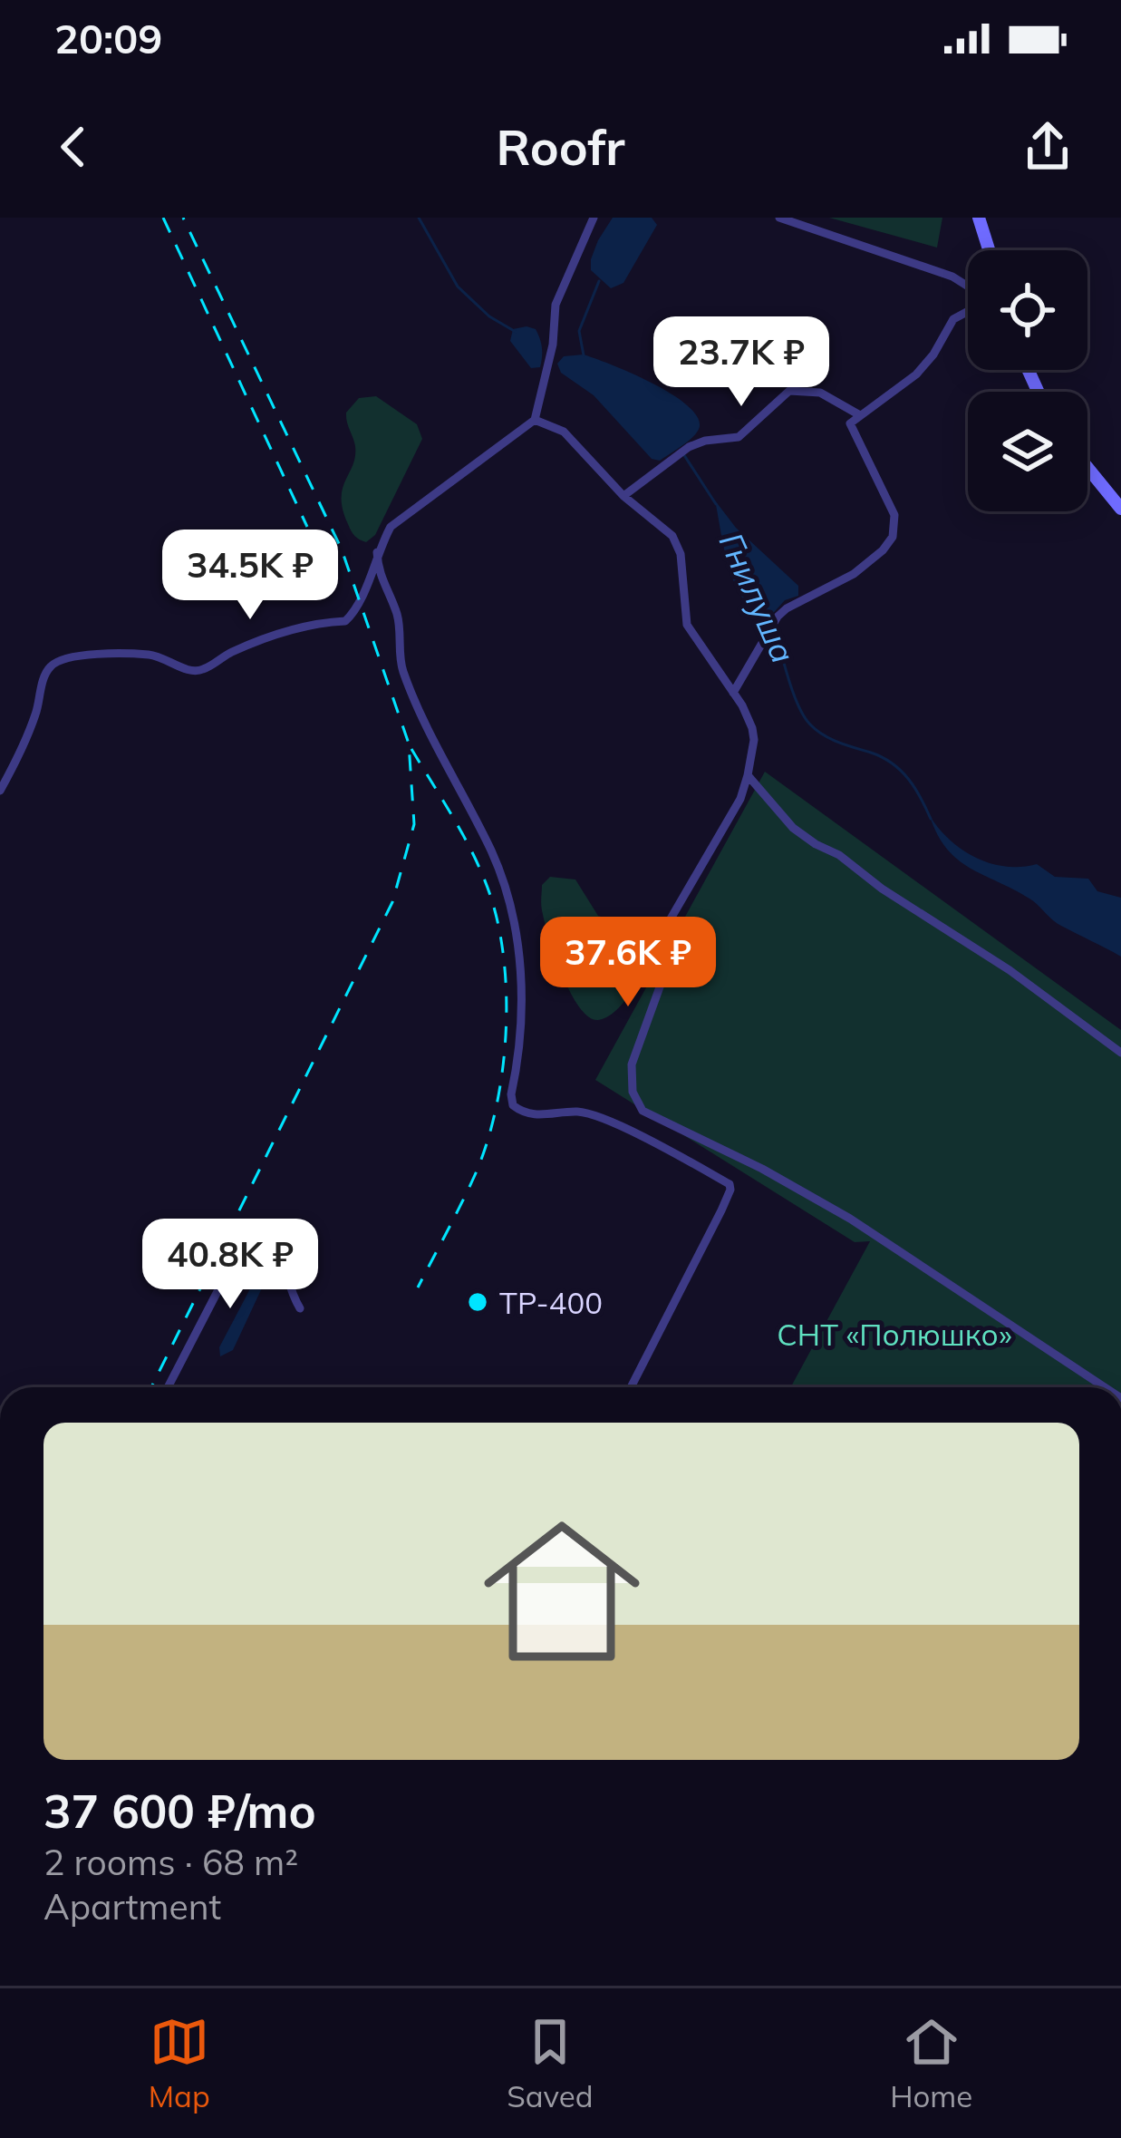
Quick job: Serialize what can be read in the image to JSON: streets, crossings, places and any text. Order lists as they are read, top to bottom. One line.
{"water":["Гнилуша"],"parks":["СНТ «Полюшко»"],"places":["ТР-400"],"page":{"status":"20:09","header":"Roofr","price":["23.7K ₽","34.5K ₽","37.6K ₽","40.8K ₽"],"list":[{"name":"37 600 ₽/mo","note":"2 rooms · 68 m² · Apartment"}],"tabs":["Map","Saved","Home"]}}
